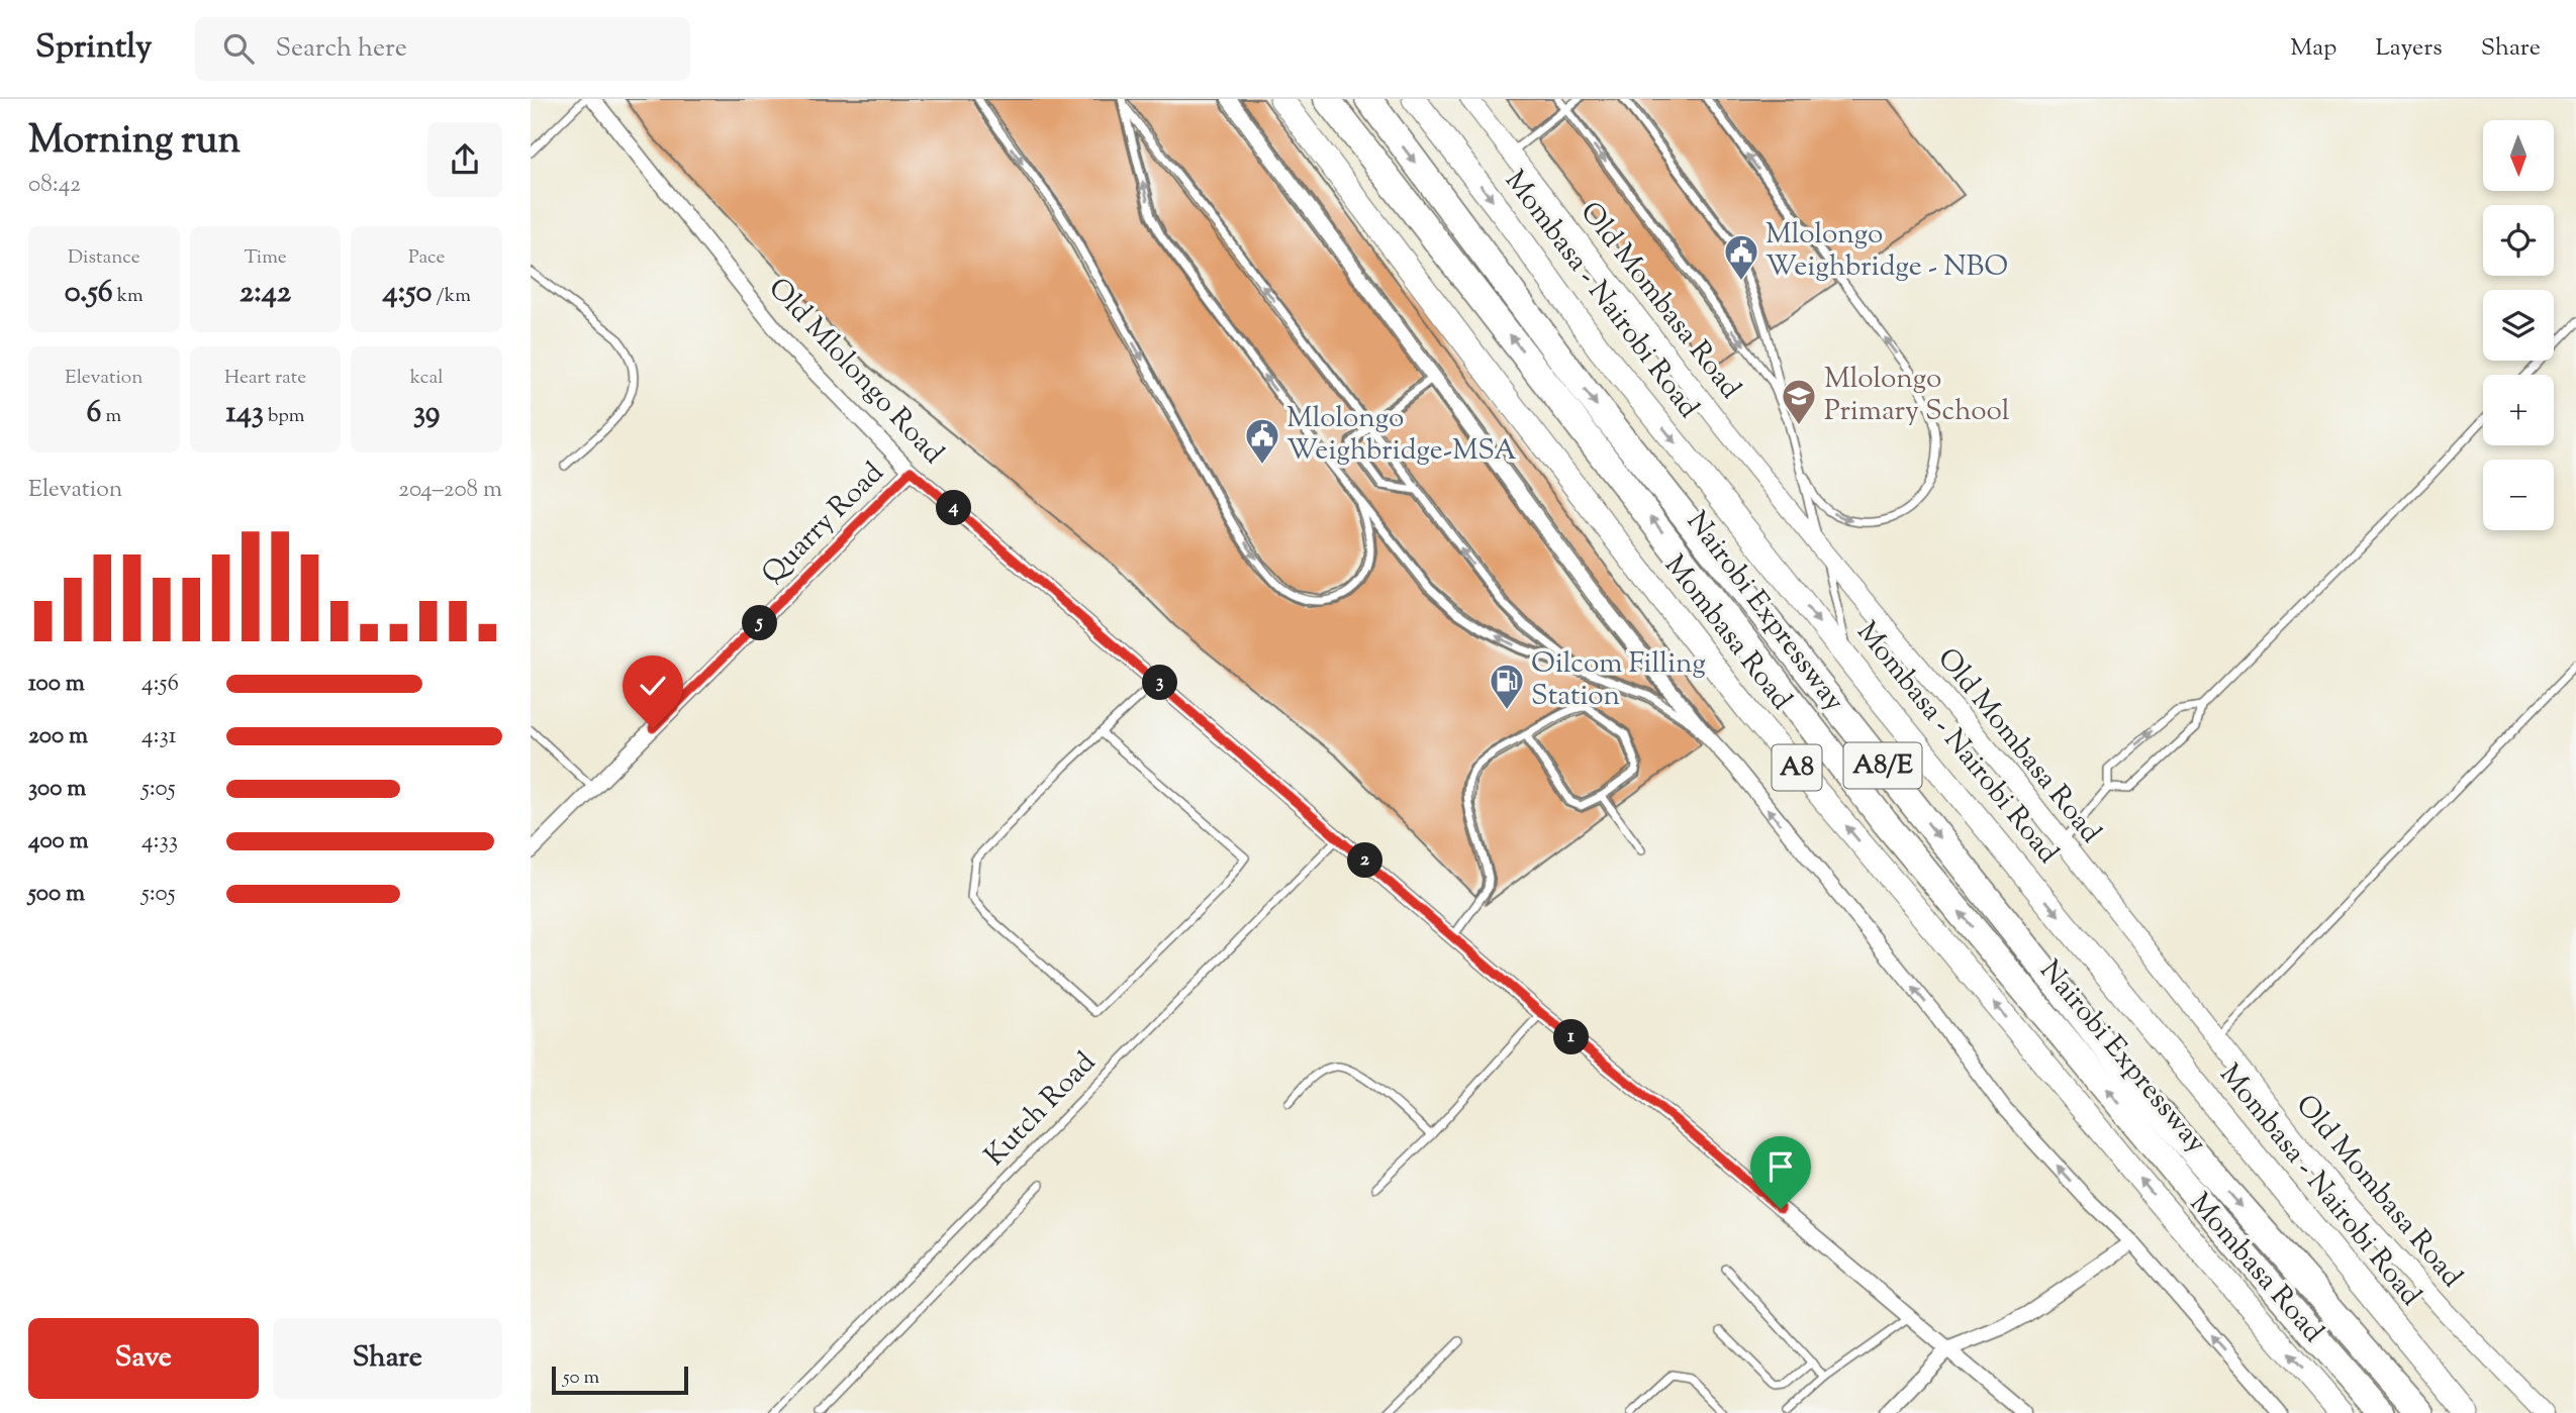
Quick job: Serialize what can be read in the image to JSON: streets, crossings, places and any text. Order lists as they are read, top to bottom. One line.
{"streets":{"highway":["Mombasa - Nairobi Road","Nairobi Expressway","Mombasa Road","A8/E","A8"],"street":["Old Mombasa Road","Old Mlolongo Road","Quarry Road"],"lane":["Kutch Road"]},"crossings":[["Old Mlolongo Road","Quarry Road"],["Old Mlolongo Road","Kutch Road"]],"one_way":["Mombasa - Nairobi Road","Mombasa Road"],"places":{"public building":["Mlolongo Weighbridge - NBO","Mlolongo Weighbridge-MSA"],"school or university":["Mlolongo Primary School"],"fuel station":["Oilcom Filling Station"]},"scale_bar":"50 m","north":"bottom","page":{"header":"Sprintly","search":"Search here","nav":["Map","Layers","Share"],"heading":["Morning run","08:42"],"map_buttons":["+","−"],"stats":[["Distance","0.56 km"],["Time","2:42"],["Pace","4:50 /km"],["Elevation","6 m"],["Heart rate","143 bpm"],["kcal","39"]],"chart":["Elevation","204–208 m"],"pins":["4","5","3","2","1"],"list":[{"name":"100 m","note":"4:56"},{"name":"200 m","note":"4:31"},{"name":"300 m","note":"5:05"},{"name":"400 m","note":"4:33"},{"name":"500 m","note":"5:05"}],"buttons":["Save","Share"],"scale":"50 m"}}
